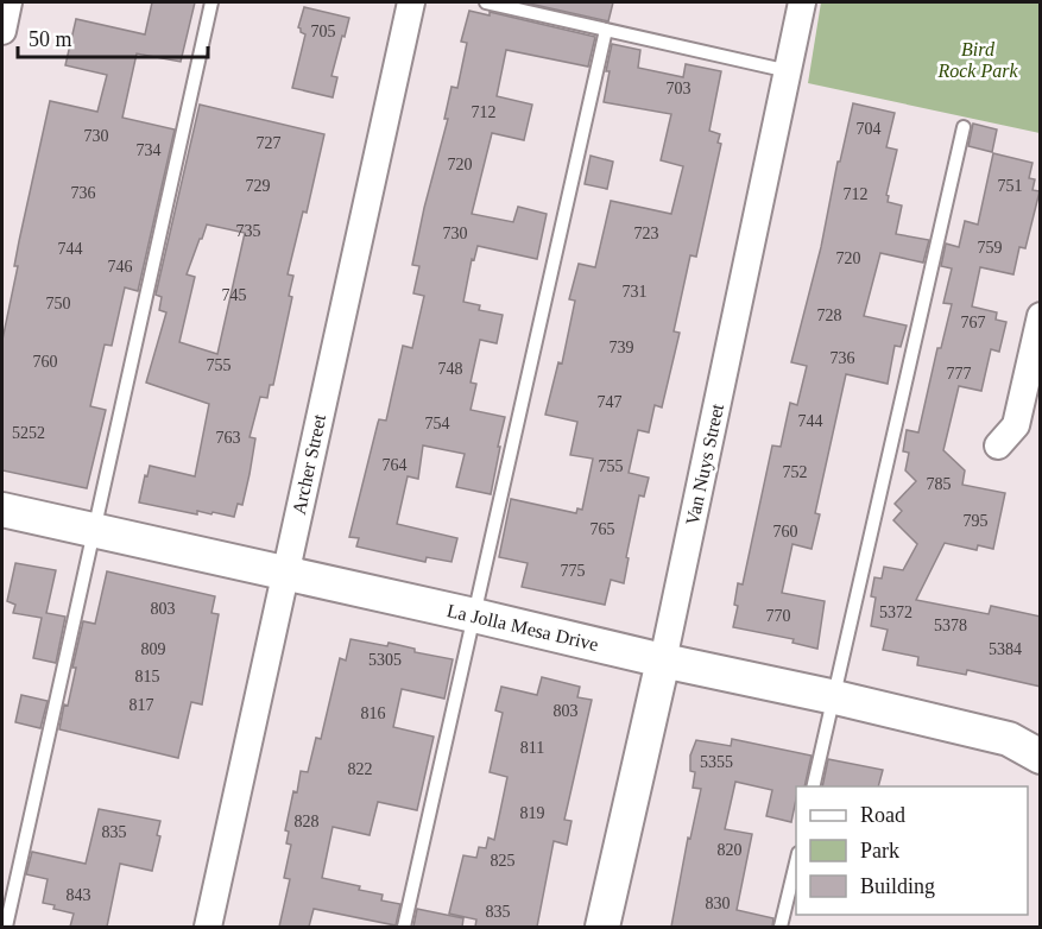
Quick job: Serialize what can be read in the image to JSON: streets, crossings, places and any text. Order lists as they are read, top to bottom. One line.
{"streets":{"street":["Archer Street","Van Nuys Street","La Jolla Mesa Drive"]},"crossings":[["Archer Street","La Jolla Mesa Drive"],["Van Nuys Street","La Jolla Mesa Drive"]],"parks":["Bird Rock Park"],"house_numbers":["705","703","712","704","730","727","734","720","729","751","736","712","735","730","723","759","744","720","746","731","745","750","728","767","739","736","760","755","748","777","747","744","754","5252","763","764","755","752","785","795","765","760","775","803","5372","770","5378","809","5384","5305","815","817","803","816","811","5355","822","819","828","835","820","825","843","830","835"],"legend":["Road","Park","Building"],"scale_bar":"50 m"}
